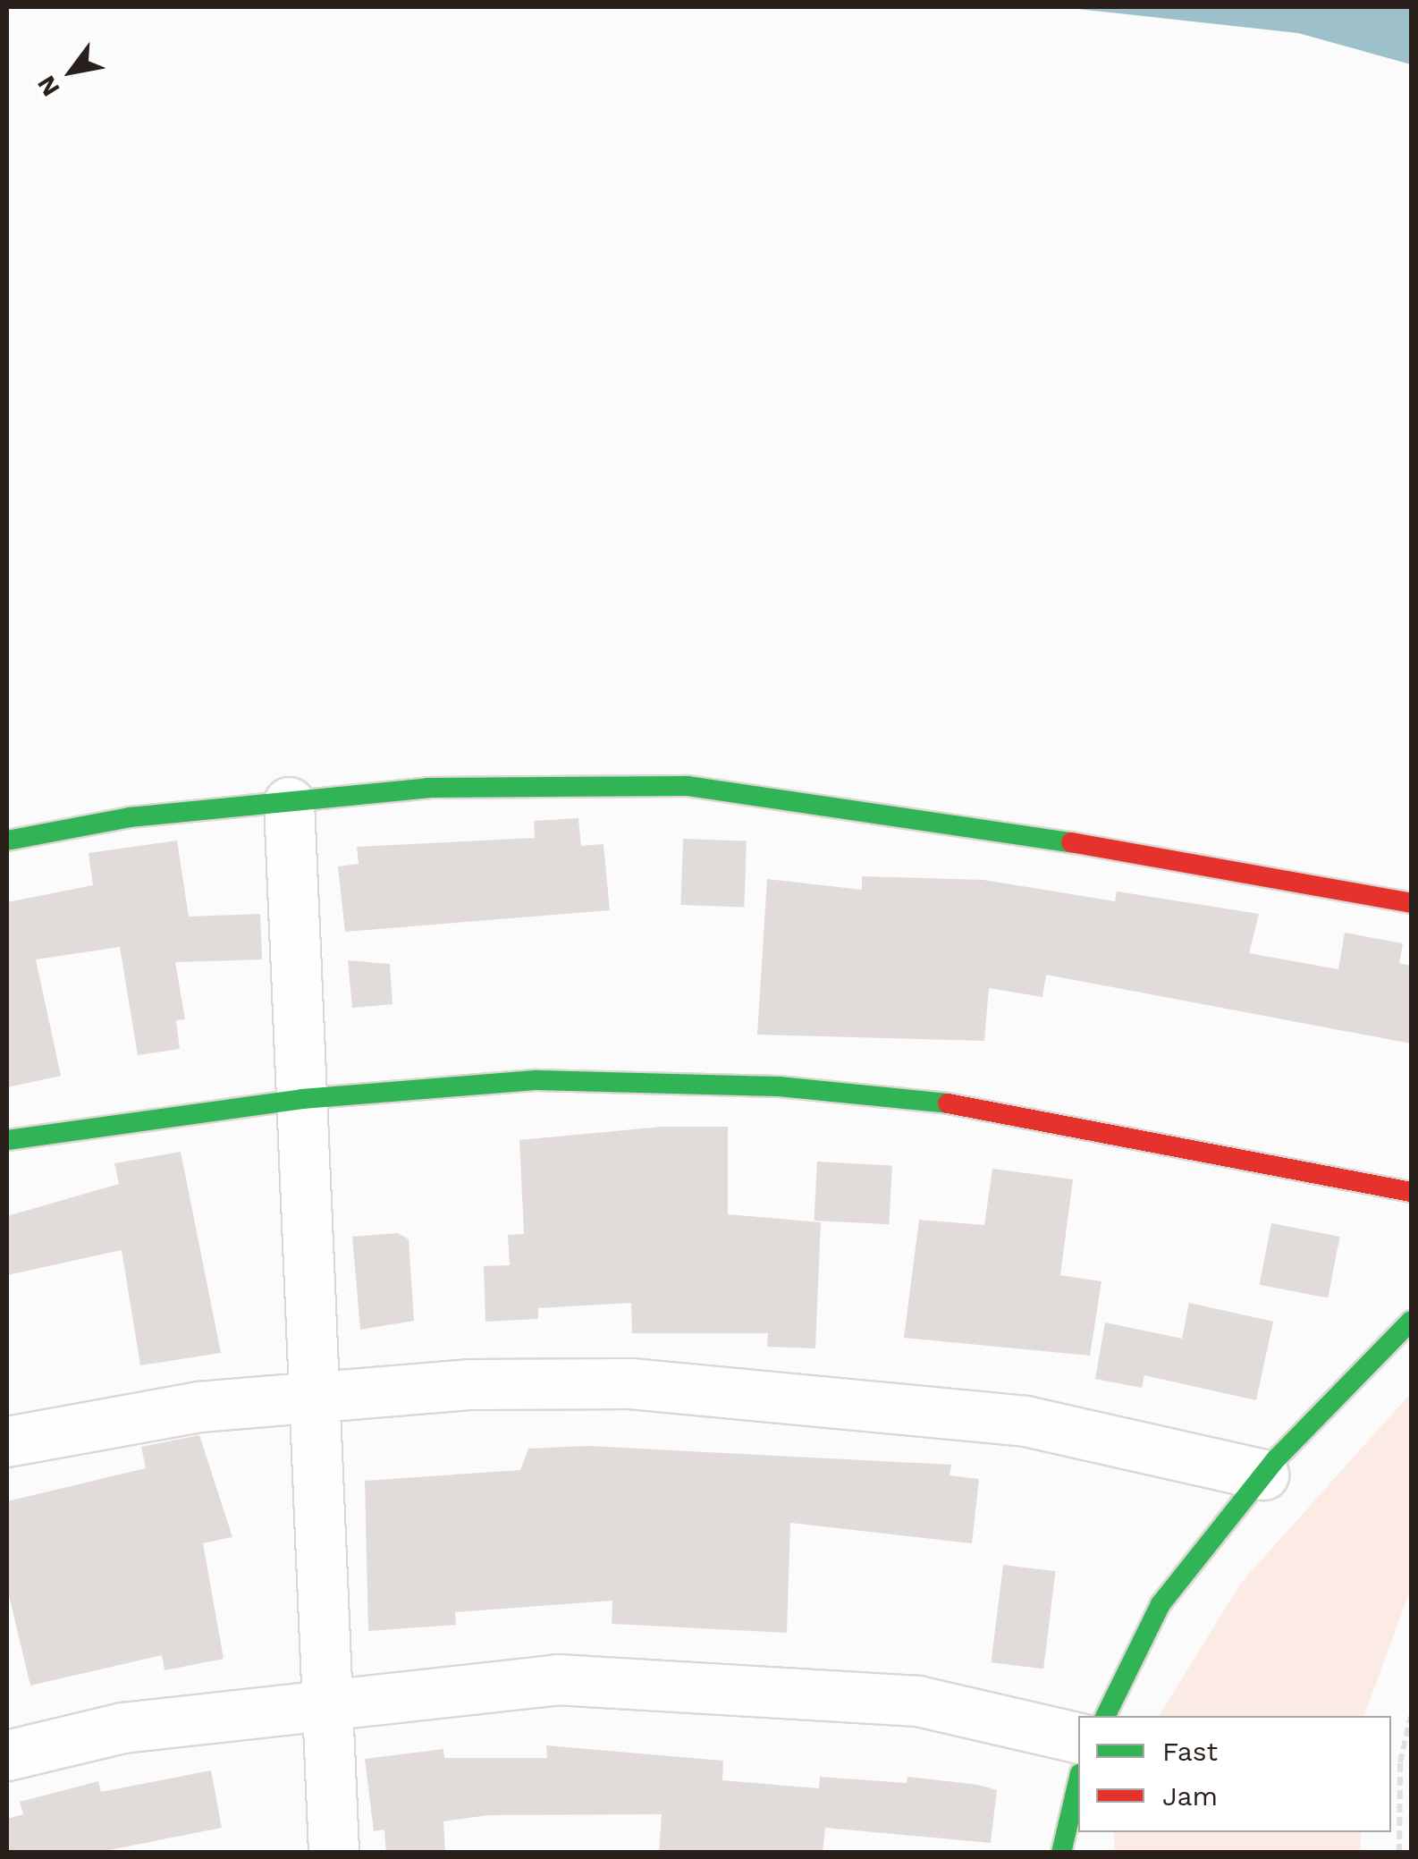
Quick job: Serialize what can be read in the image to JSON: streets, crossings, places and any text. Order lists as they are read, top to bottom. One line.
{"legend":["Fast","Jam"],"north":"bottom left"}
